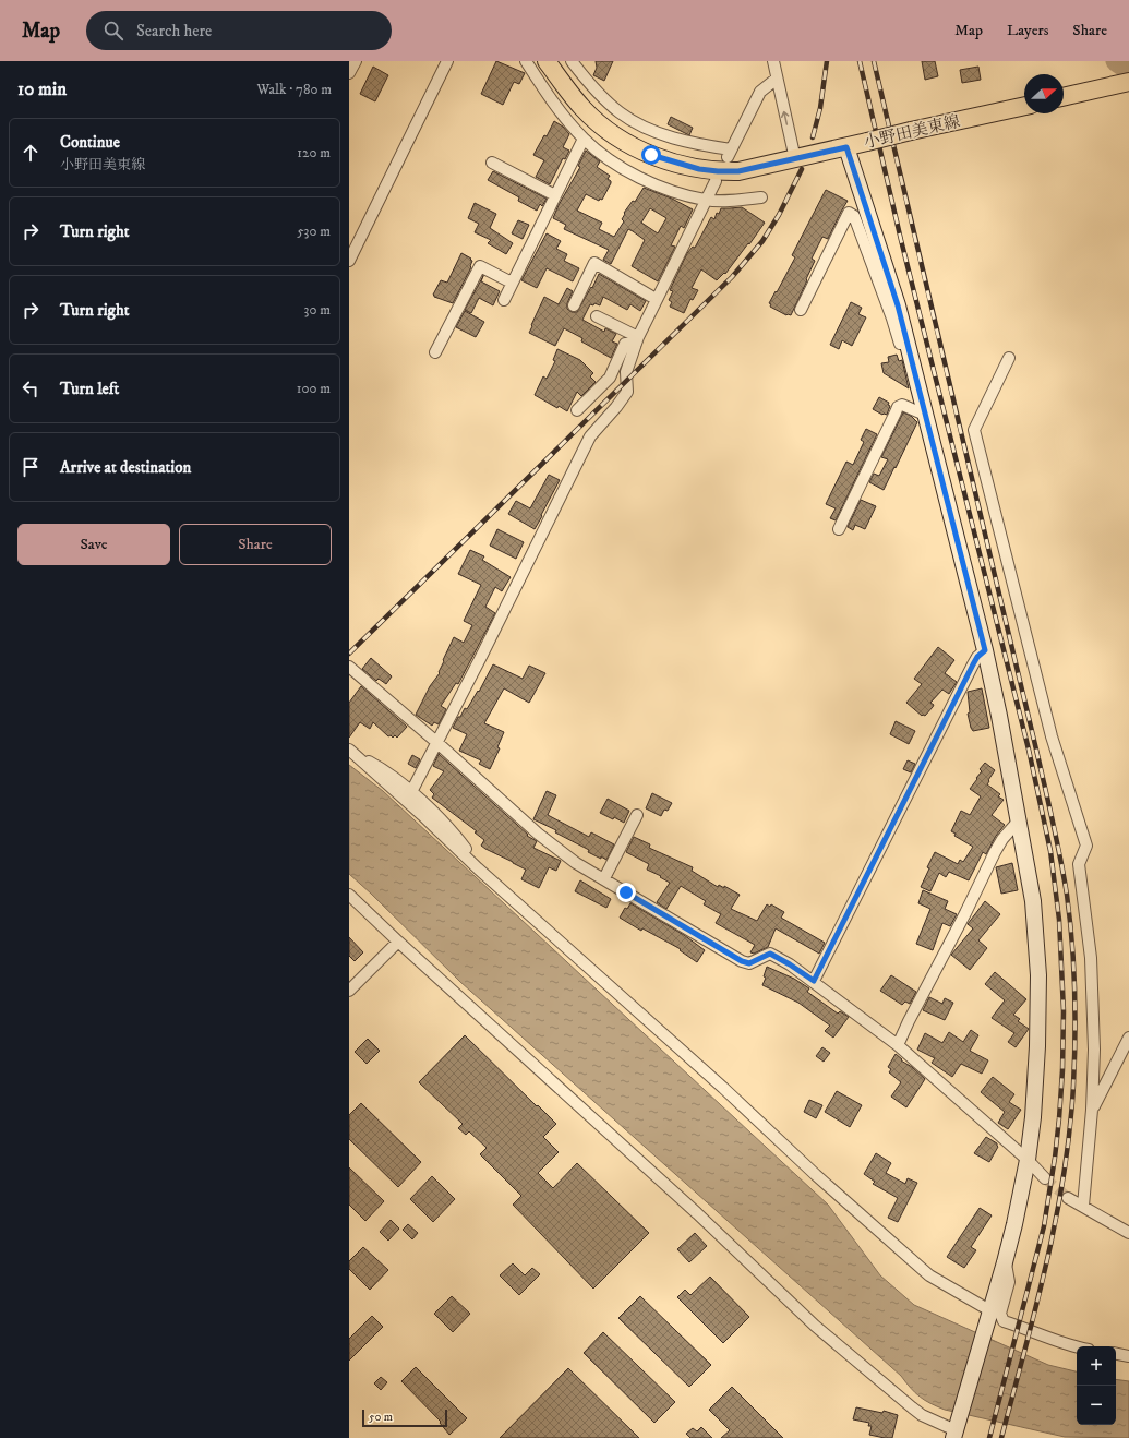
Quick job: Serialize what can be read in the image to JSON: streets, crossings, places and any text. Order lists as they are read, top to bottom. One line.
{"streets":{"main road":["小野田美東線"]},"scale_bar":"50 m","north":"right","page":{"header":"Map","search":"Search here","nav":["Map","Layers","Share"],"heading":["10 min","Walk · 780 m"],"list":[["Continue","小野田美東線","120 m"],["Turn right","530 m"],["Turn right","30 m"],["Turn left","100 m"],"Arrive at destination"],"buttons":["Save","Share"],"map_buttons":["+","−"],"scale":"50 m"}}
